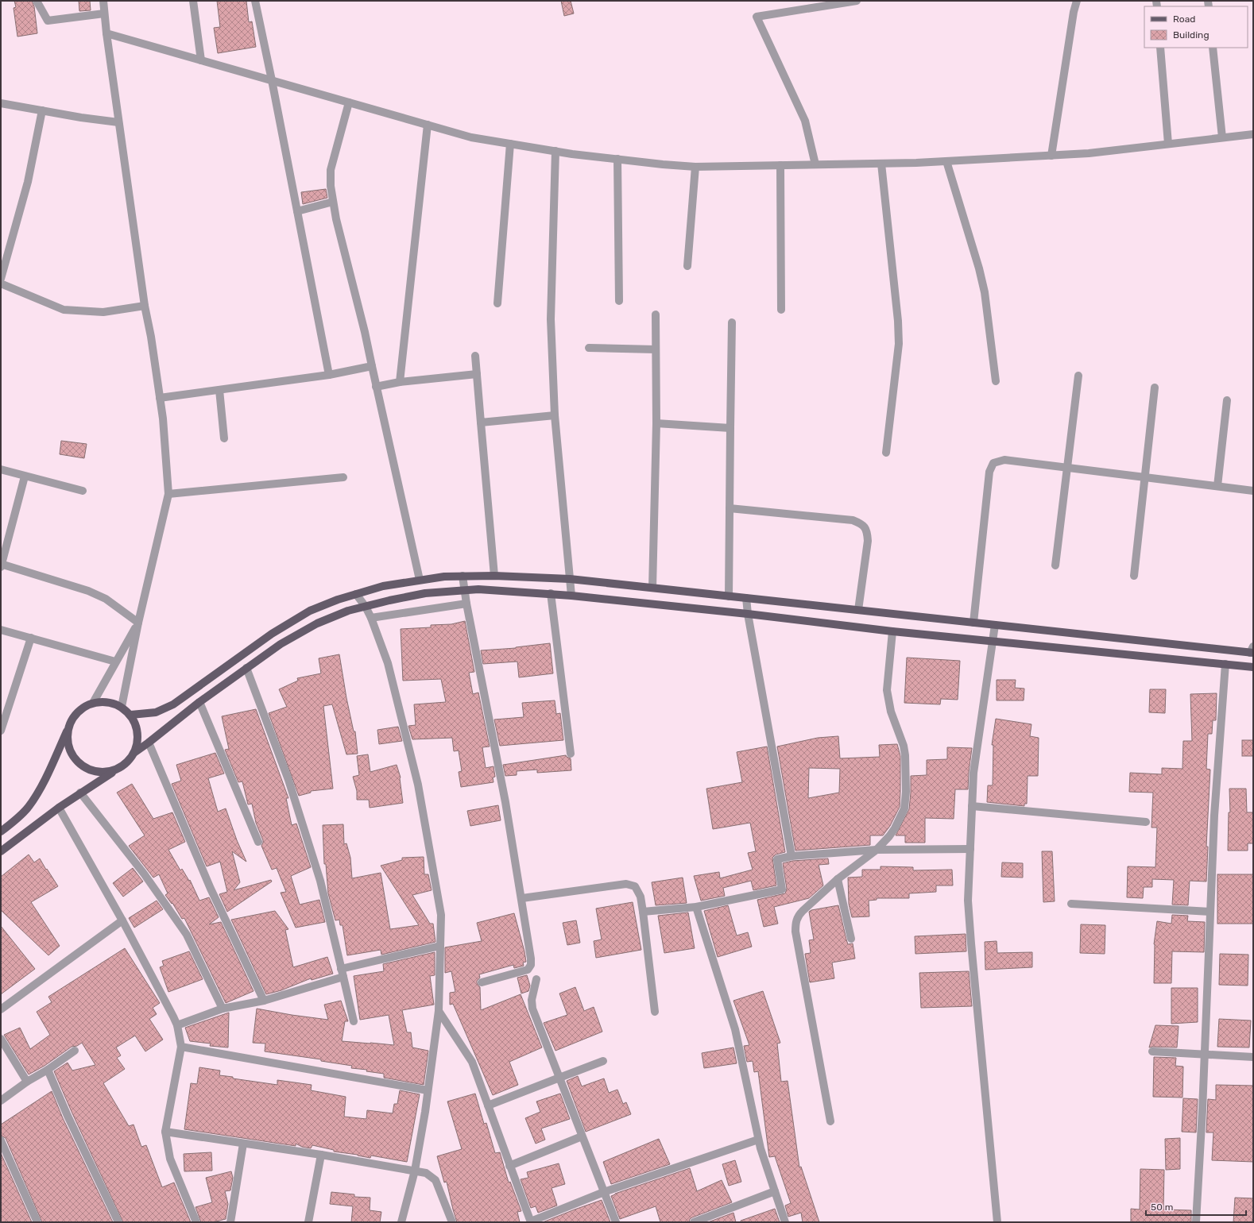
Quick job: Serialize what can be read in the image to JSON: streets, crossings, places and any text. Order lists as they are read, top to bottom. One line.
{"legend":["Road","Building"],"scale_bar":"50 m"}
